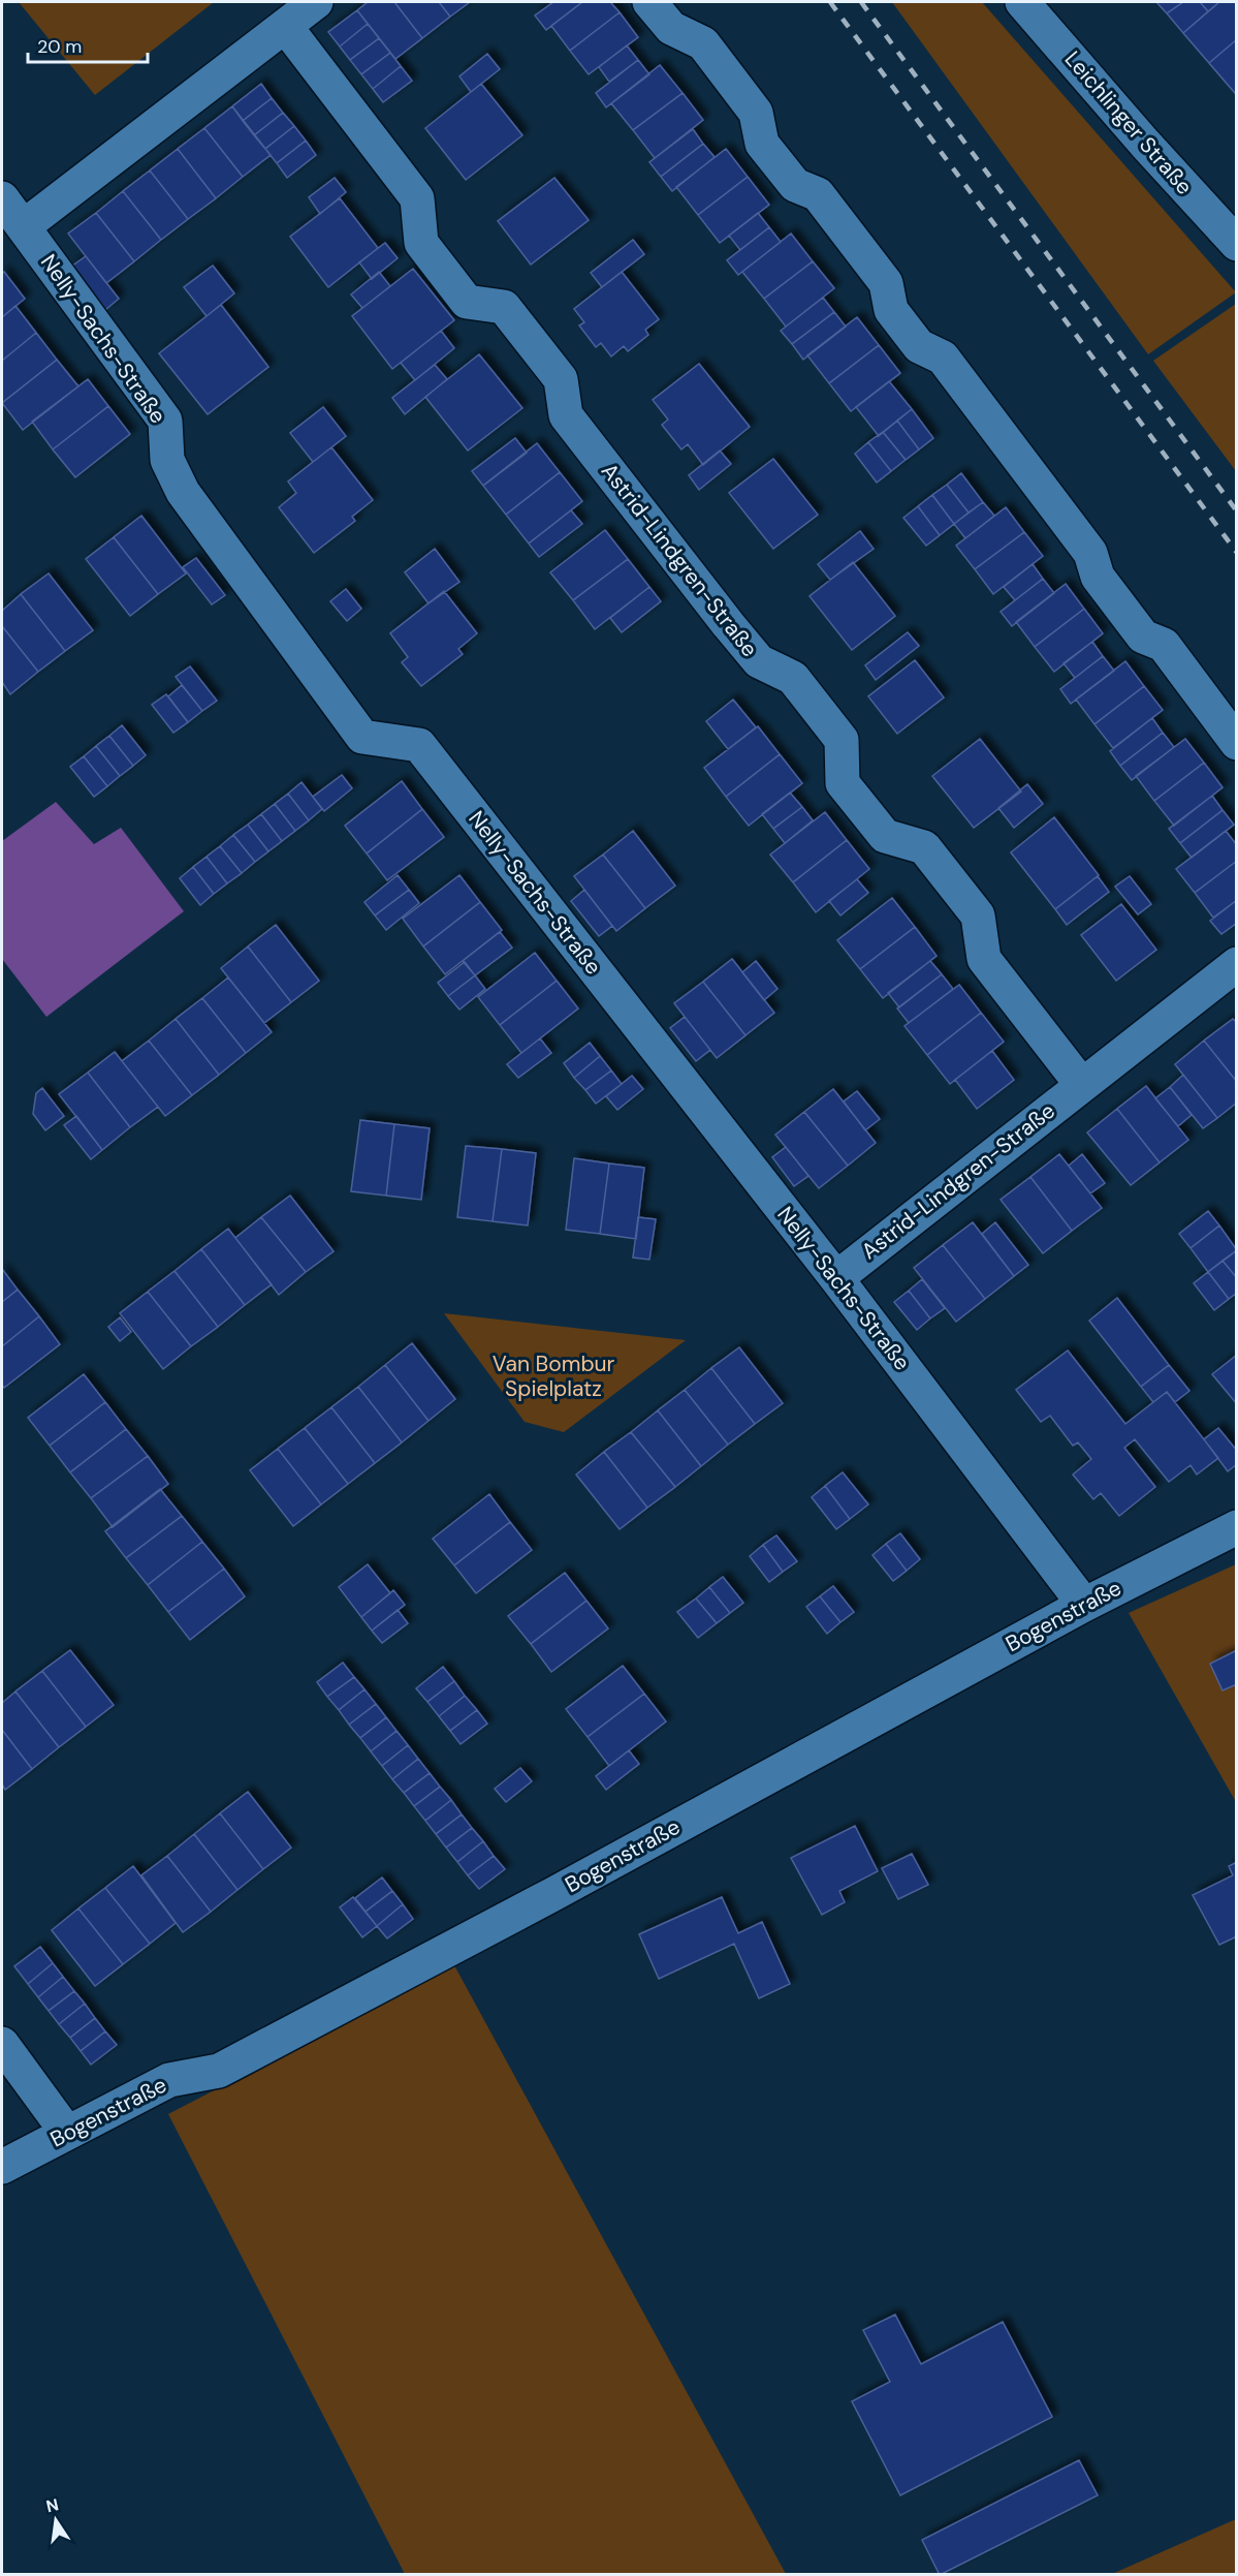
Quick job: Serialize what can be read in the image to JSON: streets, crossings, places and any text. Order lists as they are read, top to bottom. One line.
{"streets":{"street":["Leichlinger Straße","Nelly-Sachs-Straße","Astrid-Lindgren-Straße","Bogenstraße"]},"crossings":[["Nelly-Sachs-Straße","Astrid-Lindgren-Straße"],["Nelly-Sachs-Straße","Bogenstraße"]],"parks":["Van Bombur Spielplatz"],"scale_bar":"20 m","north":"top"}
